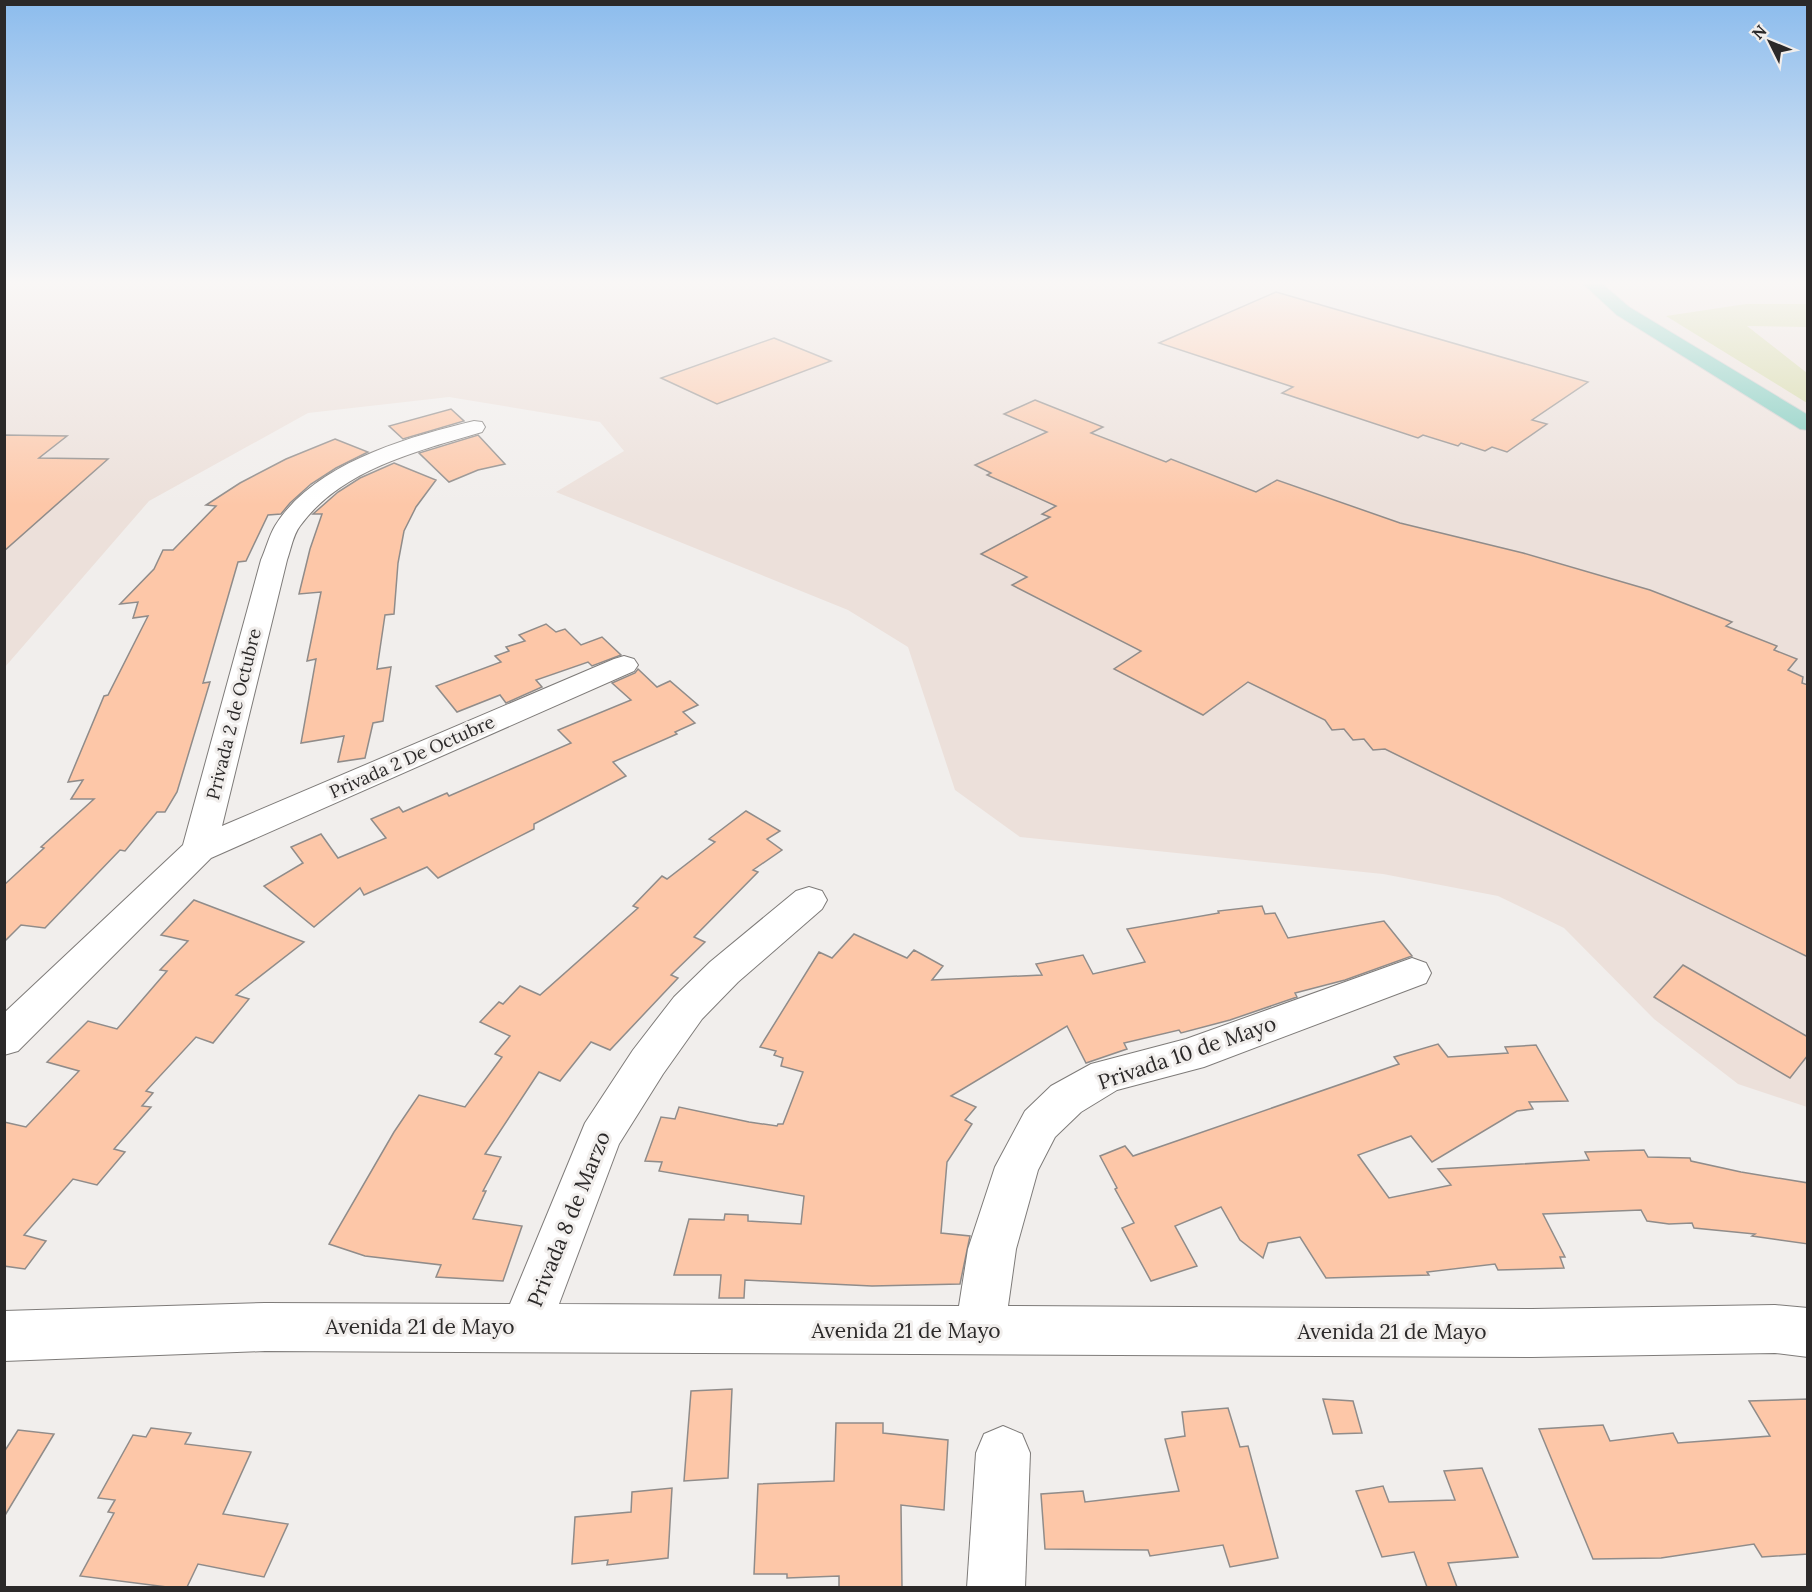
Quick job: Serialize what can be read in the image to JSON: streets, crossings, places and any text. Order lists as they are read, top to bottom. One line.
{"streets":{"street":["Privada 2 de Octubre","Privada 2 De Octubre","Privada 10 de Mayo","Privada 8 de Marzo","Avenida 21 de Mayo"]},"crossings":[["Privada 2 de Octubre","Privada 2 De Octubre"],["Privada 10 de Mayo","Avenida 21 de Mayo"],["Privada 8 de Marzo","Avenida 21 de Mayo"]],"north":"top left"}
